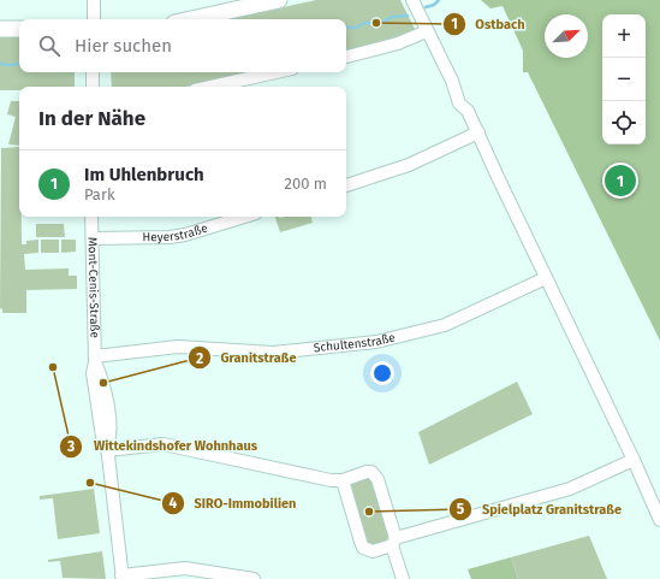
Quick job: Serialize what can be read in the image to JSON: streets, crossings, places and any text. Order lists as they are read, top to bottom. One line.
{"streets":{"street":["Heyerstraße","Mont-Cenis-Straße","Schultenstraße"]},"crossings":[["Heyerstraße","Mont-Cenis-Straße"],["Mont-Cenis-Straße","Schultenstraße"]],"places":["Ostbach","Wittekindshofer Wohnhaus","Granitstraße","SIRO-Immobilien","Spielplatz Granitstraße"],"north":"top right","page":{"map_buttons":["+","−"],"search":"Hier suchen","heading":"In der Nähe","list":[{"mark":"1","name":"Im Uhlenbruch","note":"Park","value":"200 m"}],"pins":"1"}}
